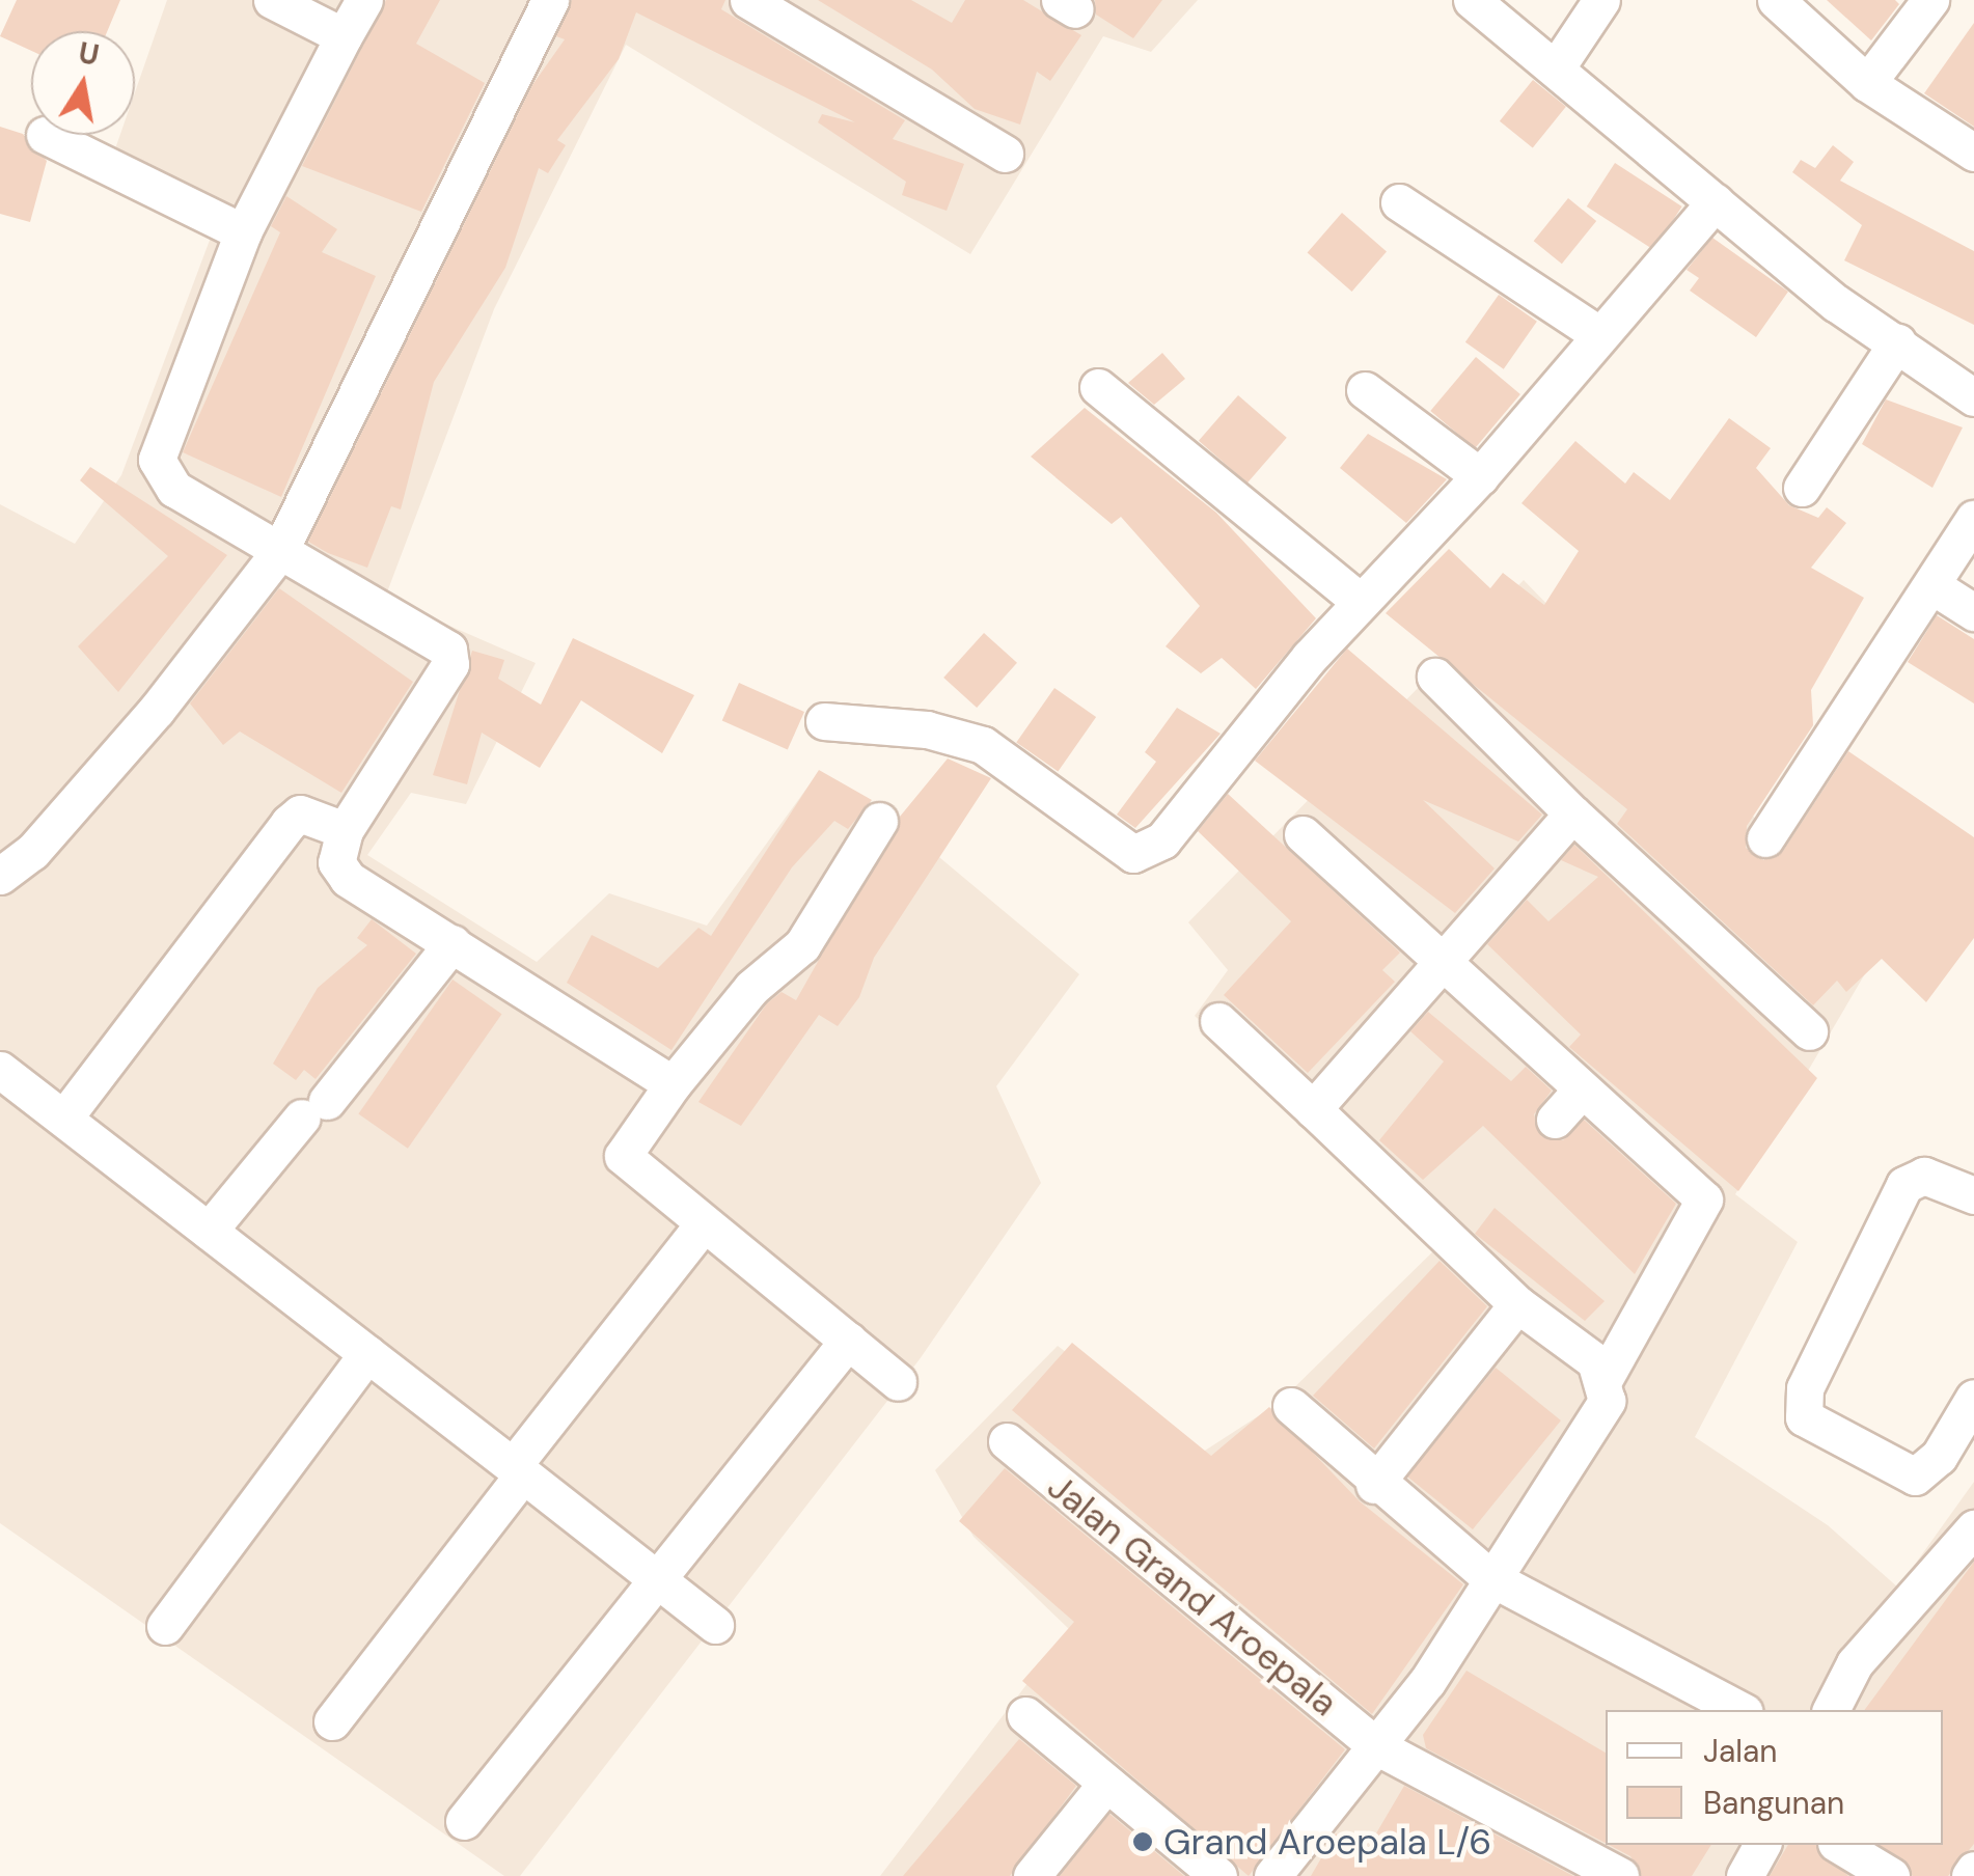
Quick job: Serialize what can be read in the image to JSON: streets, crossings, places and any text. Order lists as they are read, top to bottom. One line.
{"streets":{"street":["Jalan Grand Aroepala"]},"places":["Grand Aroepala L/6"],"legend":["Jalan","Bangunan"],"north":"top"}
